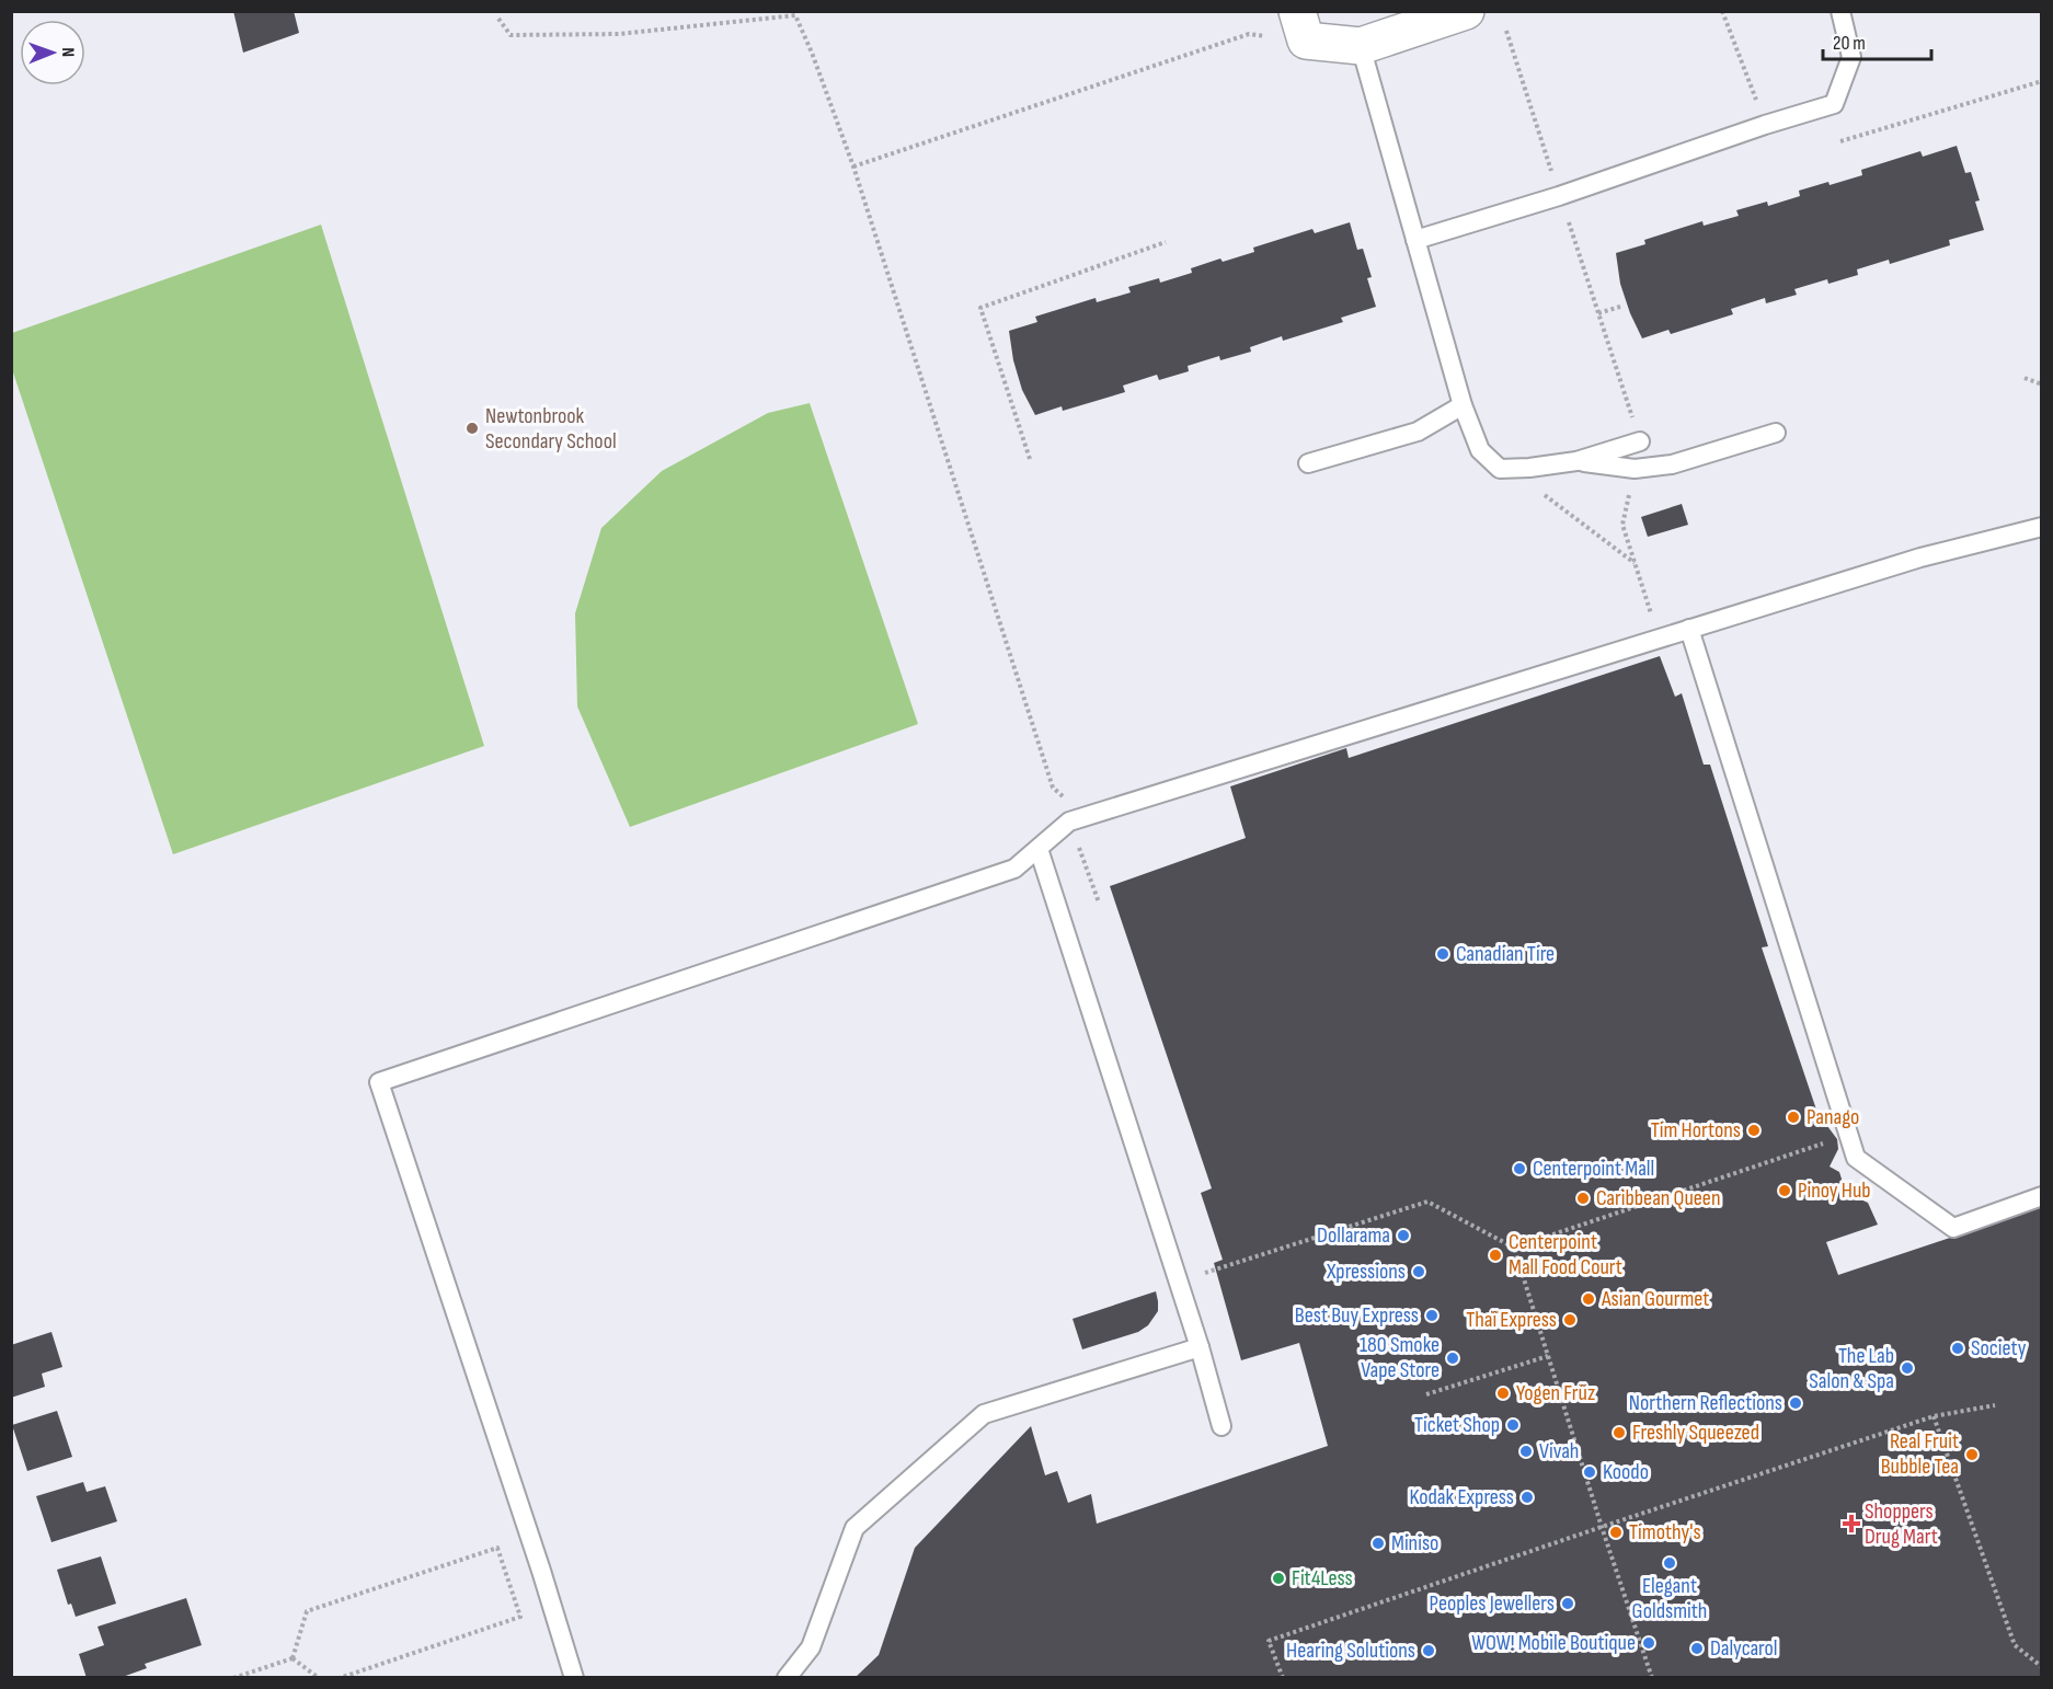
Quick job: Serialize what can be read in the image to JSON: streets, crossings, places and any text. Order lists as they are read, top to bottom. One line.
{"places":{"other":["Newtonbrook Secondary School","Canadian Tire","Panago","Tim Hortons","Centerpoint Mall","Pinoy Hub","Caribbean Queen","Dollarama","Centerpoint Mall Food Court","Xpressions","Asian Gourmet","Best Buy Express","Thaï Express","Society","180 Smoke Vape Store","The Lab Salon & Spa","Yogen Früz","Northern Reflections","Ticket Shop","Freshly Squeezed","Vivah","Real Fruit Bubble Tea","Koodo","Kodak Express","Timothy's","Miniso","Elegant Goldsmith","Fit4Less","Peoples Jewellers","WOW! Mobile Boutique","Dalycarol","Hearing Solutions"],"health":["Shoppers Drug Mart"]},"scale_bar":"20 m","north":"right"}
